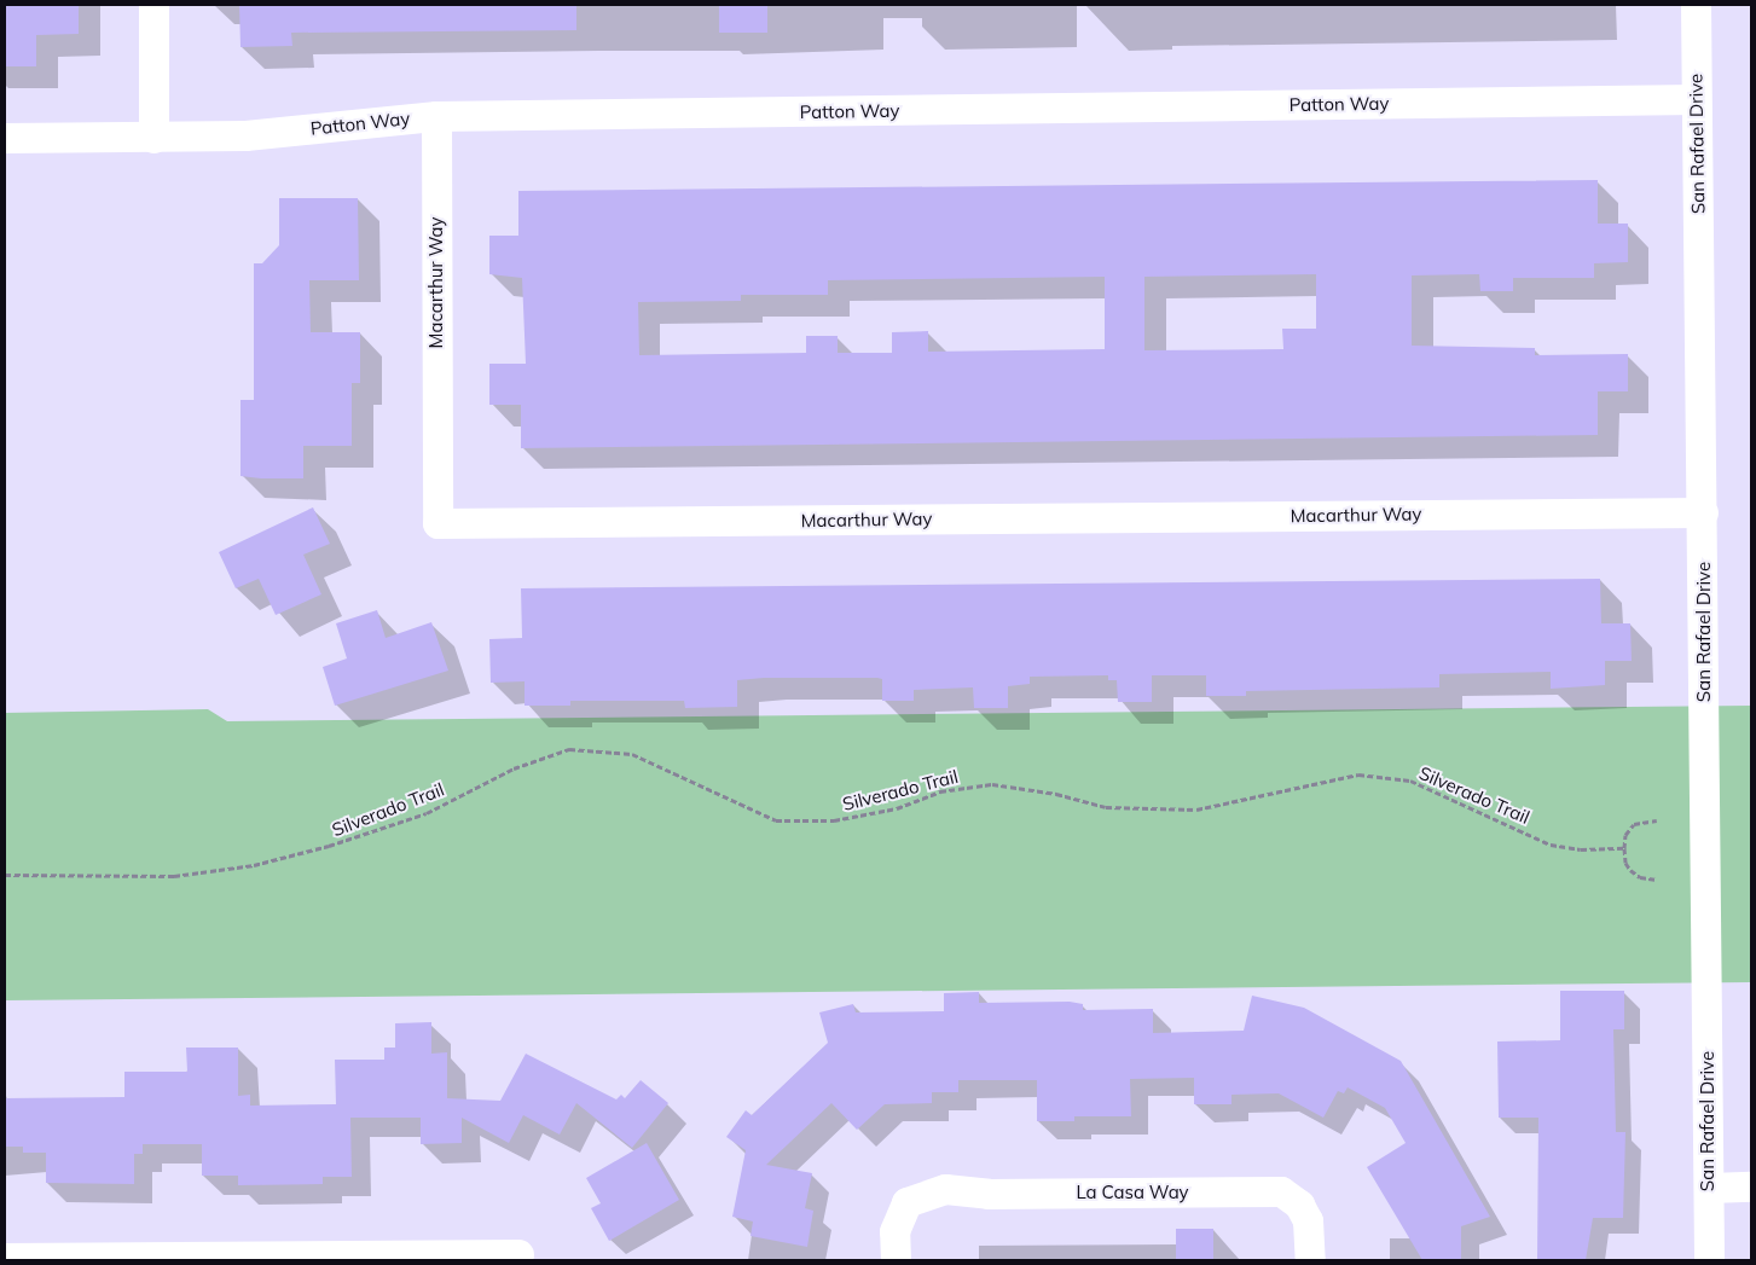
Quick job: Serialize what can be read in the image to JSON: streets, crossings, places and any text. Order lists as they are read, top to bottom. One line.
{"streets":{"street":["Patton Way","San Rafael Drive","Macarthur Way","La Casa Way"],"path":["Silverado Trail"]},"crossings":[["Patton Way","San Rafael Drive"],["Patton Way","Macarthur Way"],["San Rafael Drive","Macarthur Way"]]}
